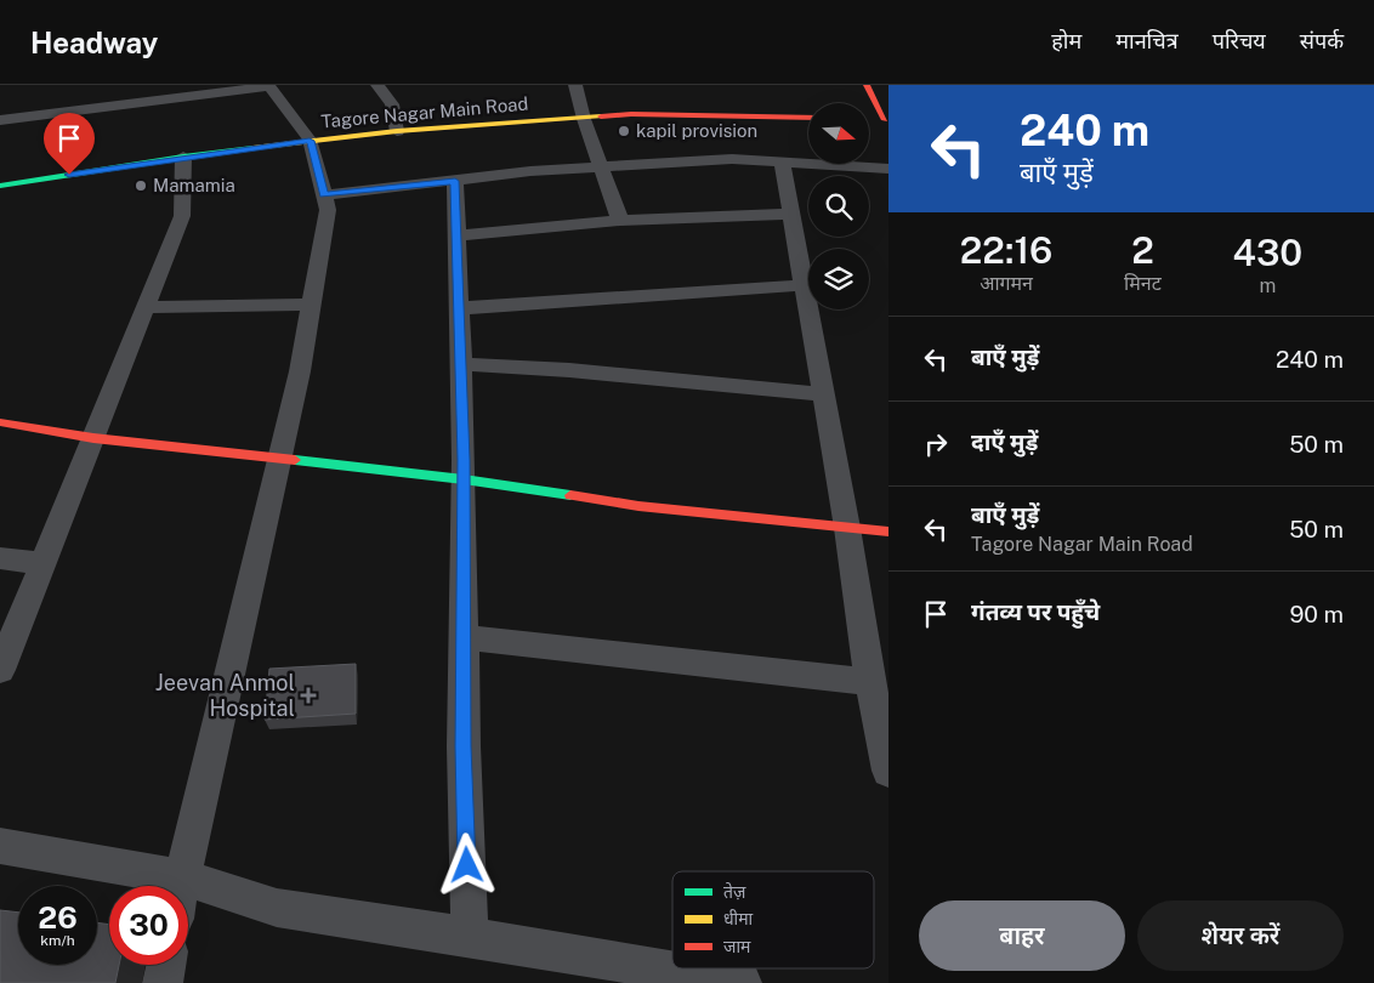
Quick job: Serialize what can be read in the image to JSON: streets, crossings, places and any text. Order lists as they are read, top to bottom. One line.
{"streets":{"street":["Tagore Nagar Main Road"]},"places":{"other":["kapil provision","Mamamia"],"health":["Jeevan Anmol Hospital"]},"legend":["तेज़","धीमा","जाम"],"north":"right","page":{"header":"Headway","nav":["होम","मानचित्र","परिचय","संपर्क"],"turn":["240 m","बाएँ मुड़ें"],"eta":["22:16","आगमन","2","मिनट","430","m"],"list":[{"name":"बाएँ मुड़ें","value":"240 m"},{"name":"दाएँ मुड़ें","value":"50 m"},{"name":"बाएँ मुड़ें","note":"Tagore Nagar Main Road","value":"50 m"},{"name":"गंतव्य पर पहुँचे","value":"90 m"}],"speed":"26 km/h","limit":"30","buttons":["बाहर","शेयर करें"]}}
